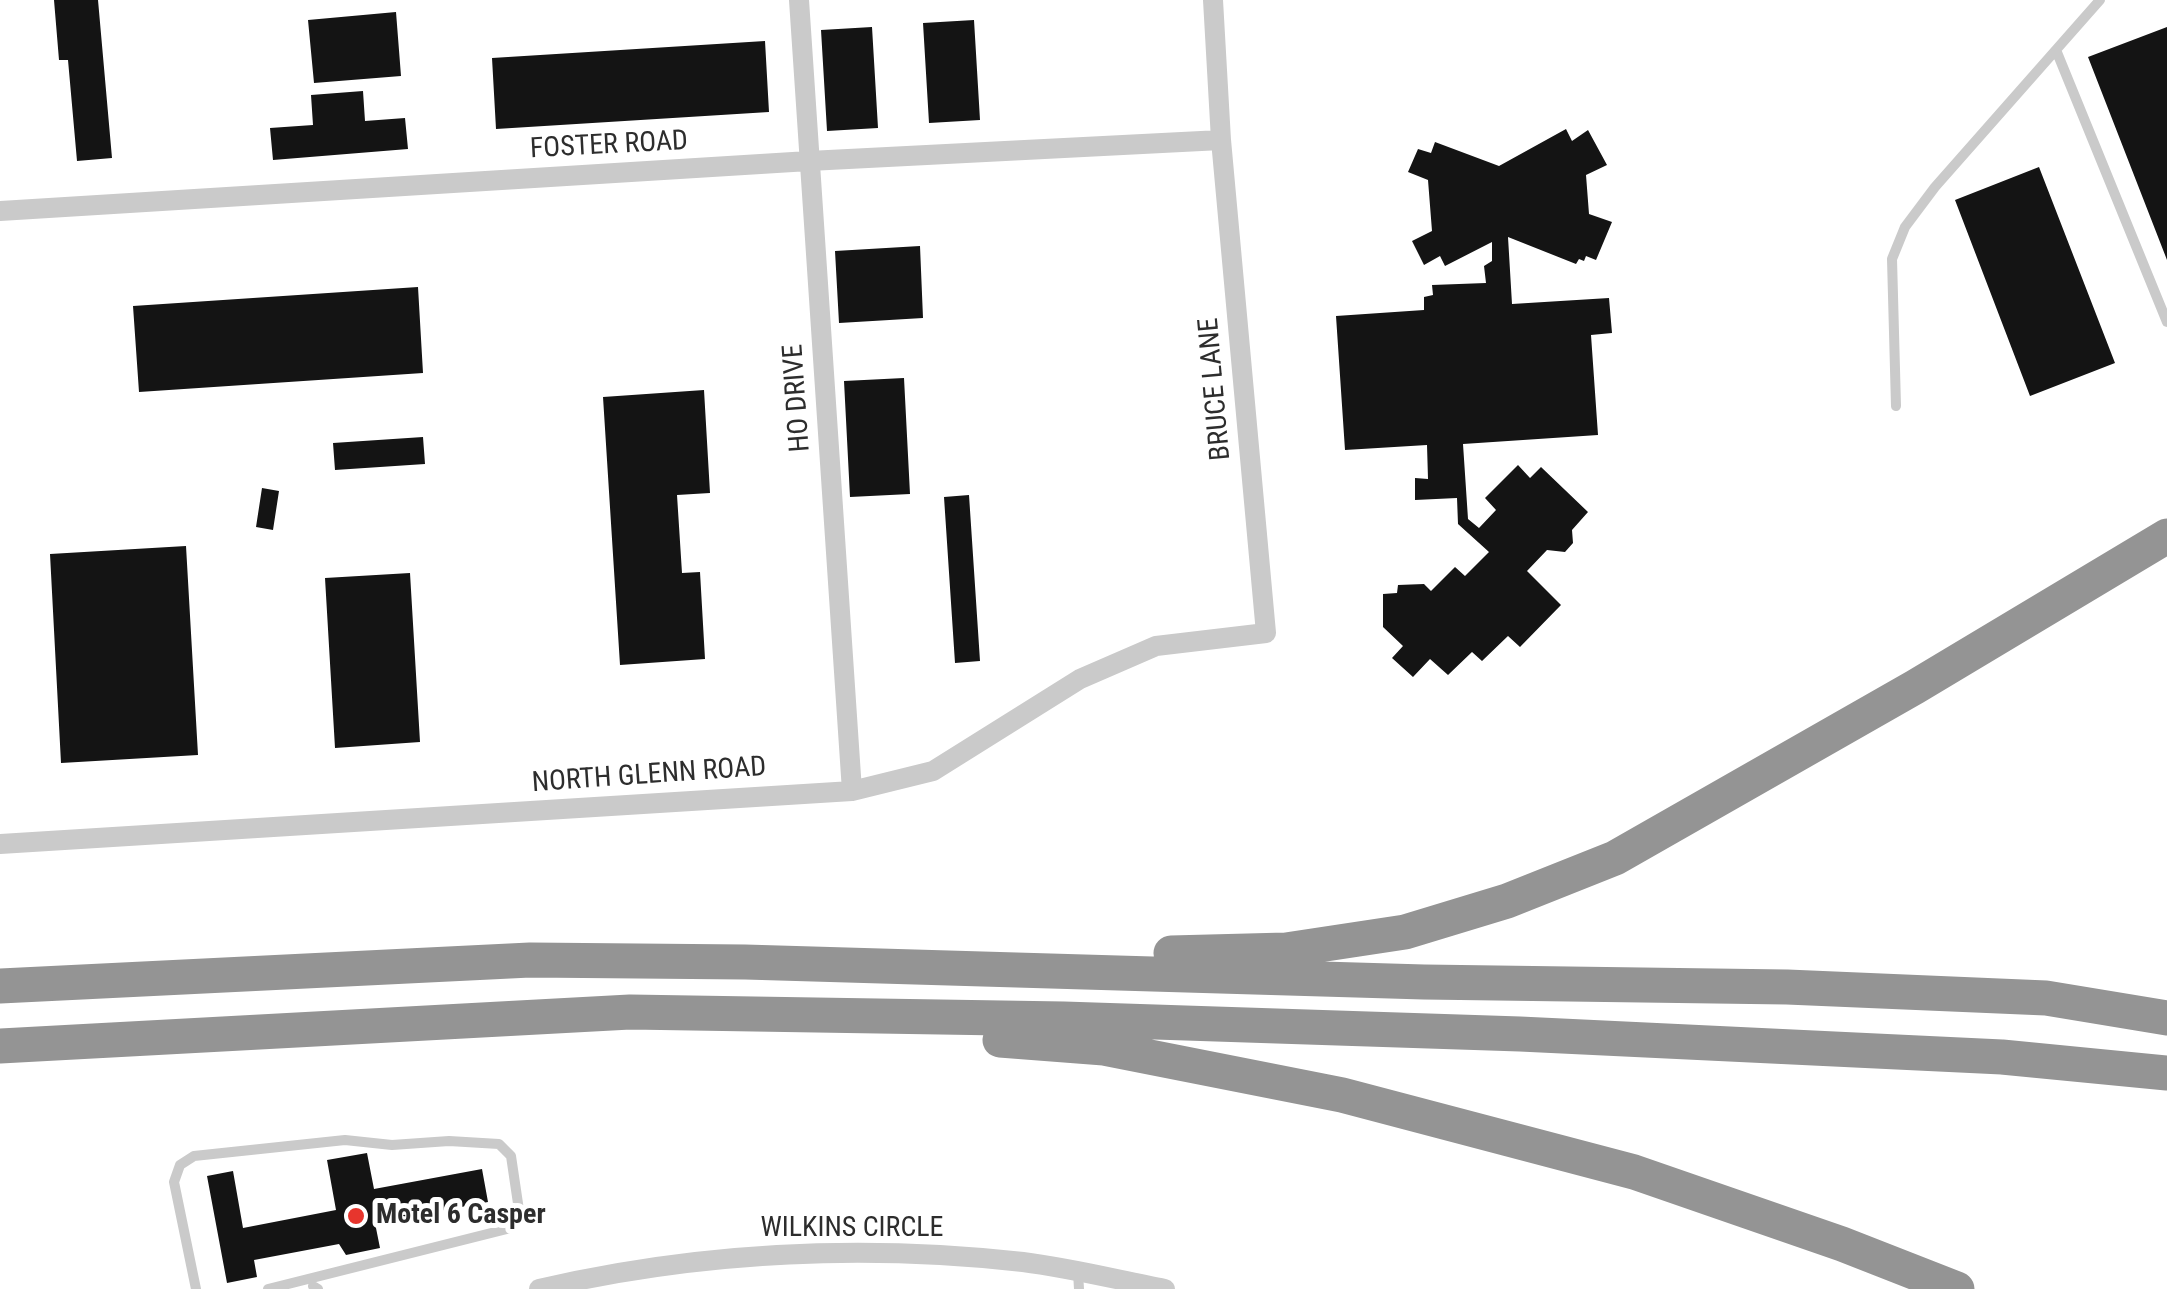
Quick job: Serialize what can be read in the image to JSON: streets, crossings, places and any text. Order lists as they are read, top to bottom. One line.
{"streets":{"street":["FOSTER ROAD","BRUCE LANE","HO DRIVE","NORTH GLENN ROAD","WILKINS CIRCLE"]},"crossings":[["FOSTER ROAD","BRUCE LANE"],["FOSTER ROAD","HO DRIVE"],["BRUCE LANE","NORTH GLENN ROAD"],["HO DRIVE","NORTH GLENN ROAD"]],"places":["Motel 6 Casper"]}
